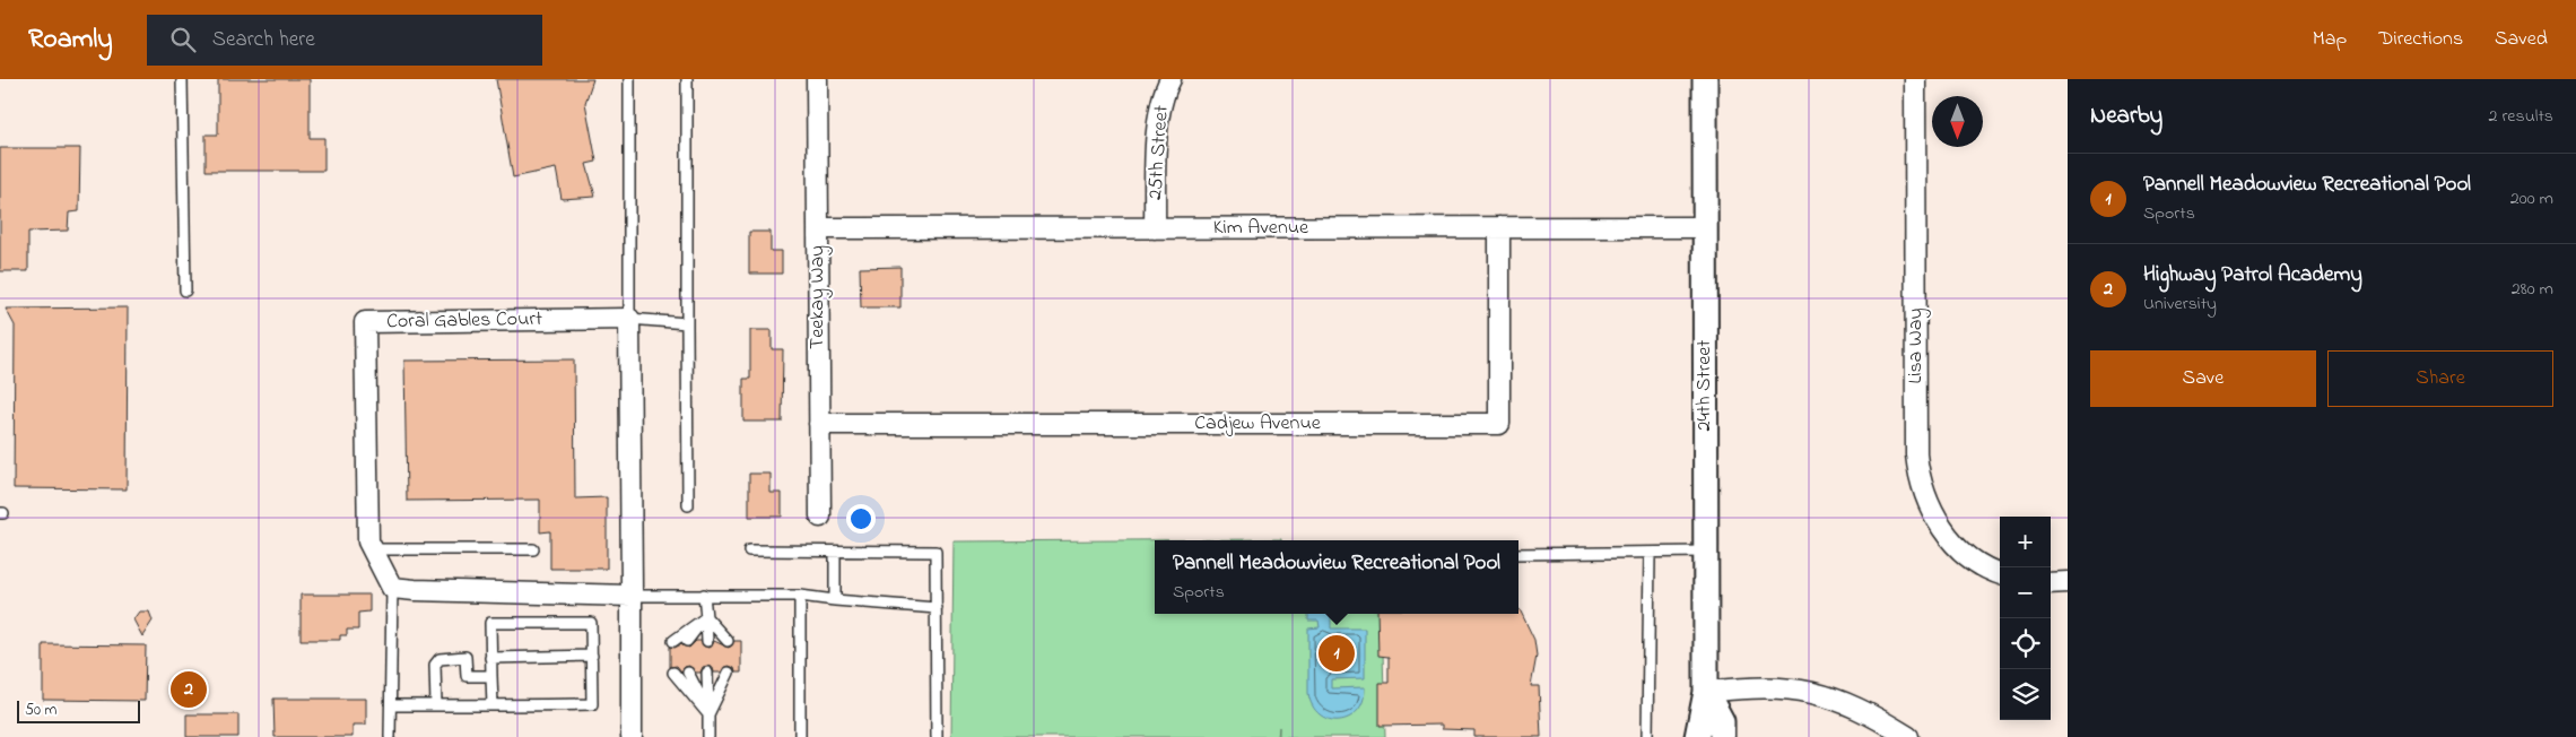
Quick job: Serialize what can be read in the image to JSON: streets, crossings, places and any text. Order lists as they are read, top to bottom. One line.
{"streets":{"street":["25th Street","Kim Avenue","Teekay Way","Coral Gables Court","Lisa Way","24th Street","Cadjew Avenue"]},"crossings":[["25th Street","Kim Avenue"],["Kim Avenue","Teekay Way"],["Kim Avenue","24th Street"],["Kim Avenue","Cadjew Avenue"],["Teekay Way","Cadjew Avenue"]],"scale_bar":"50 m","north":"bottom","page":{"header":"Roamly","search":"Search here","nav":["Map","Directions","Saved"],"heading":["Nearby","2 results"],"list":[{"mark":"1","name":"Pannell Meadowview Recreational Pool","note":"Sports","value":"200 m"},{"mark":"2","name":"Highway Patrol Academy","note":"University","value":"280 m"}],"buttons":["Save","Share"],"map_buttons":["+","−"],"popup":["Pannell Meadowview Recreational Pool","Sports"],"pins":["1","2"],"scale":"50 m"}}
